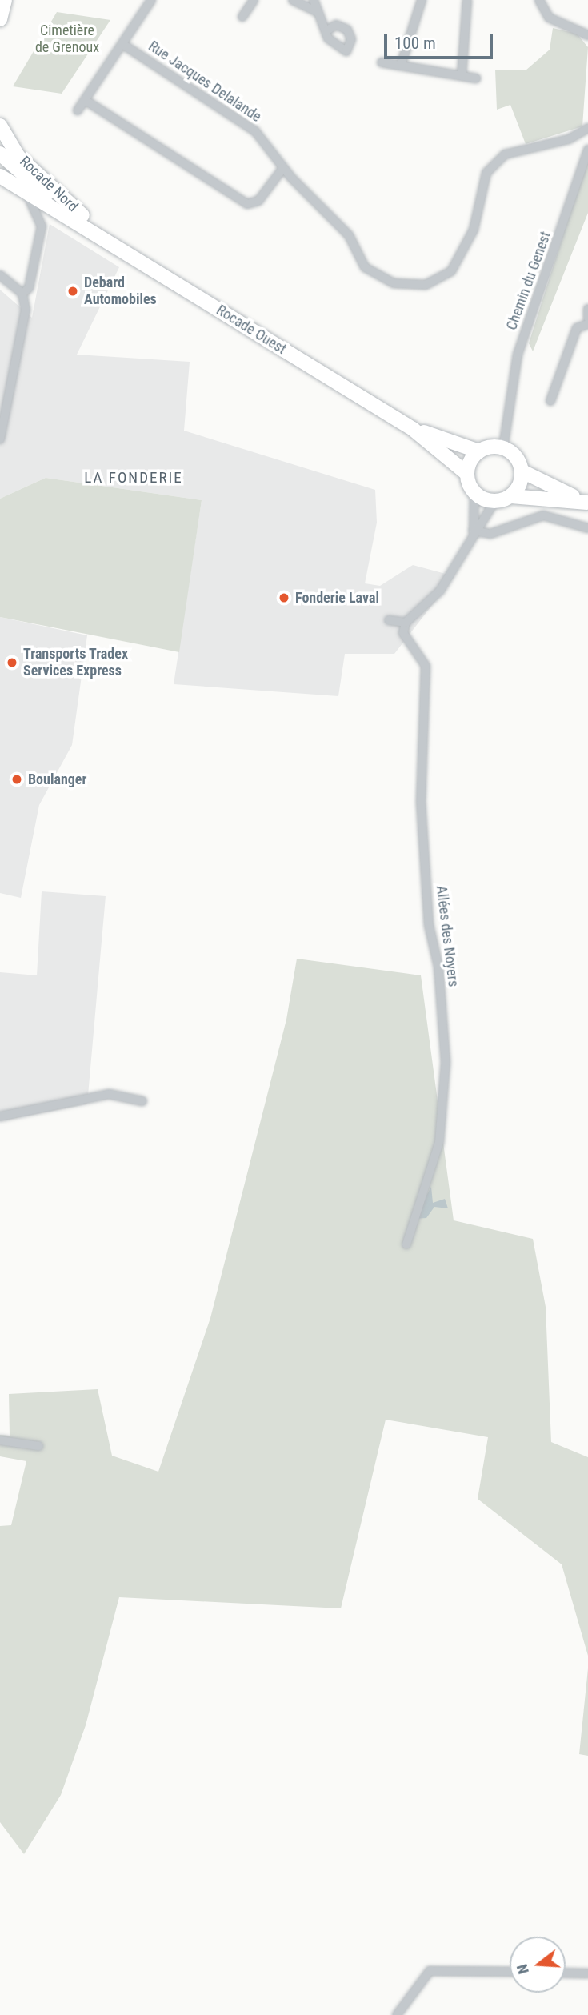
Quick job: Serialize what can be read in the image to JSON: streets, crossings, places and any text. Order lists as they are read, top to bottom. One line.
{"streets":{"main road":["Rocade Nord","Rocade Ouest"],"street":["Rue Jacques Delalande","Chemin du Genest","Allées des Noyers"]},"crossings":[["Rocade Nord","Rocade Ouest"],["Chemin du Genest","Rocade Ouest"]],"districts":["LA FONDERIE"],"parks":["Cimetière de Grenoux"],"places":["Debard Automobiles","Fonderie Laval","Transports Tradex Services Express","Boulanger"],"scale_bar":"100 m","north":"left"}
